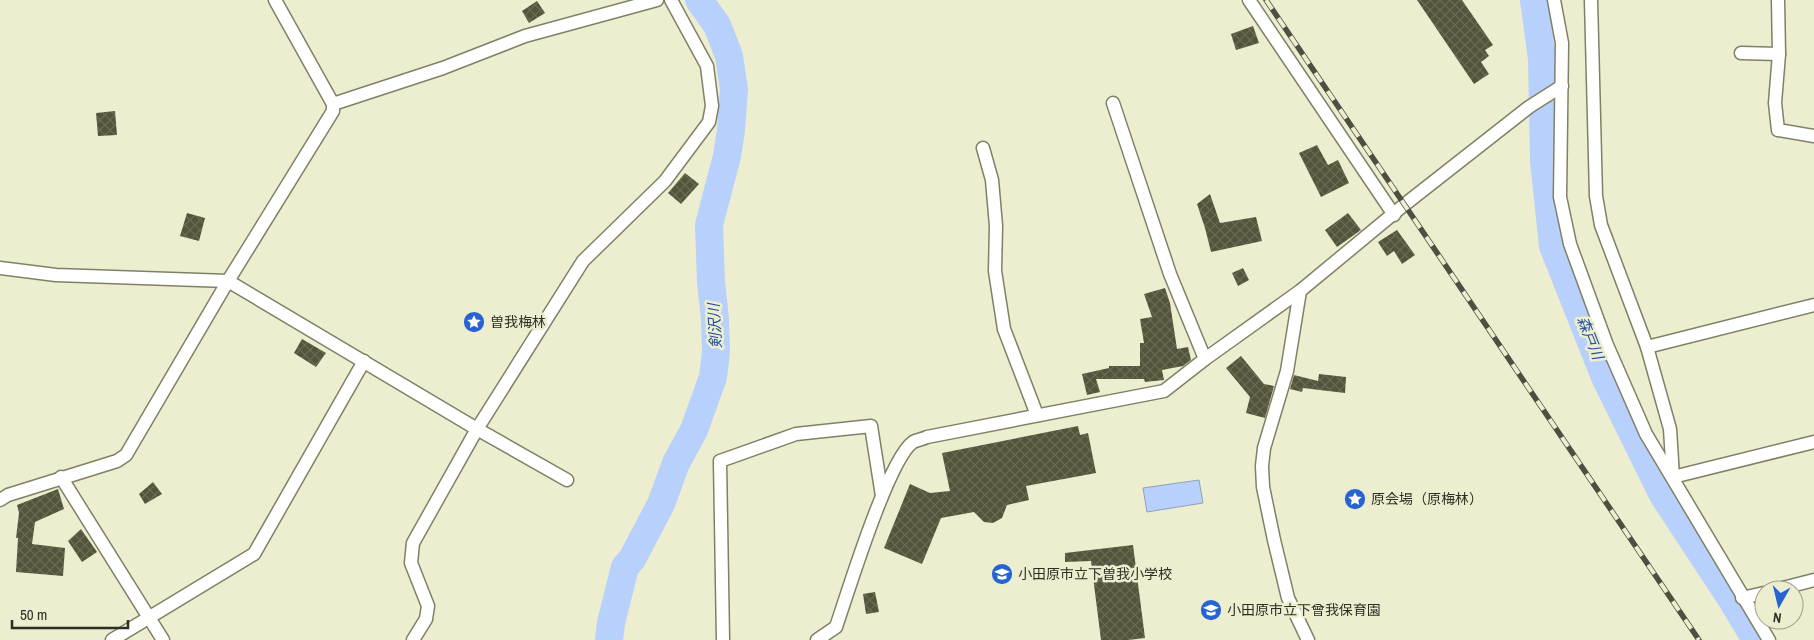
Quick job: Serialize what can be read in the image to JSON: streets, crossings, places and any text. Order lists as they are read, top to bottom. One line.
{"water":["剣沢川","森戸川"],"places":{"place":["曽我梅林","原会場（原梅林）"],"school or university":["小田原市立下曽我小学校","小田原市立下曾我保育園"]},"scale_bar":"50 m","north":"bottom"}
